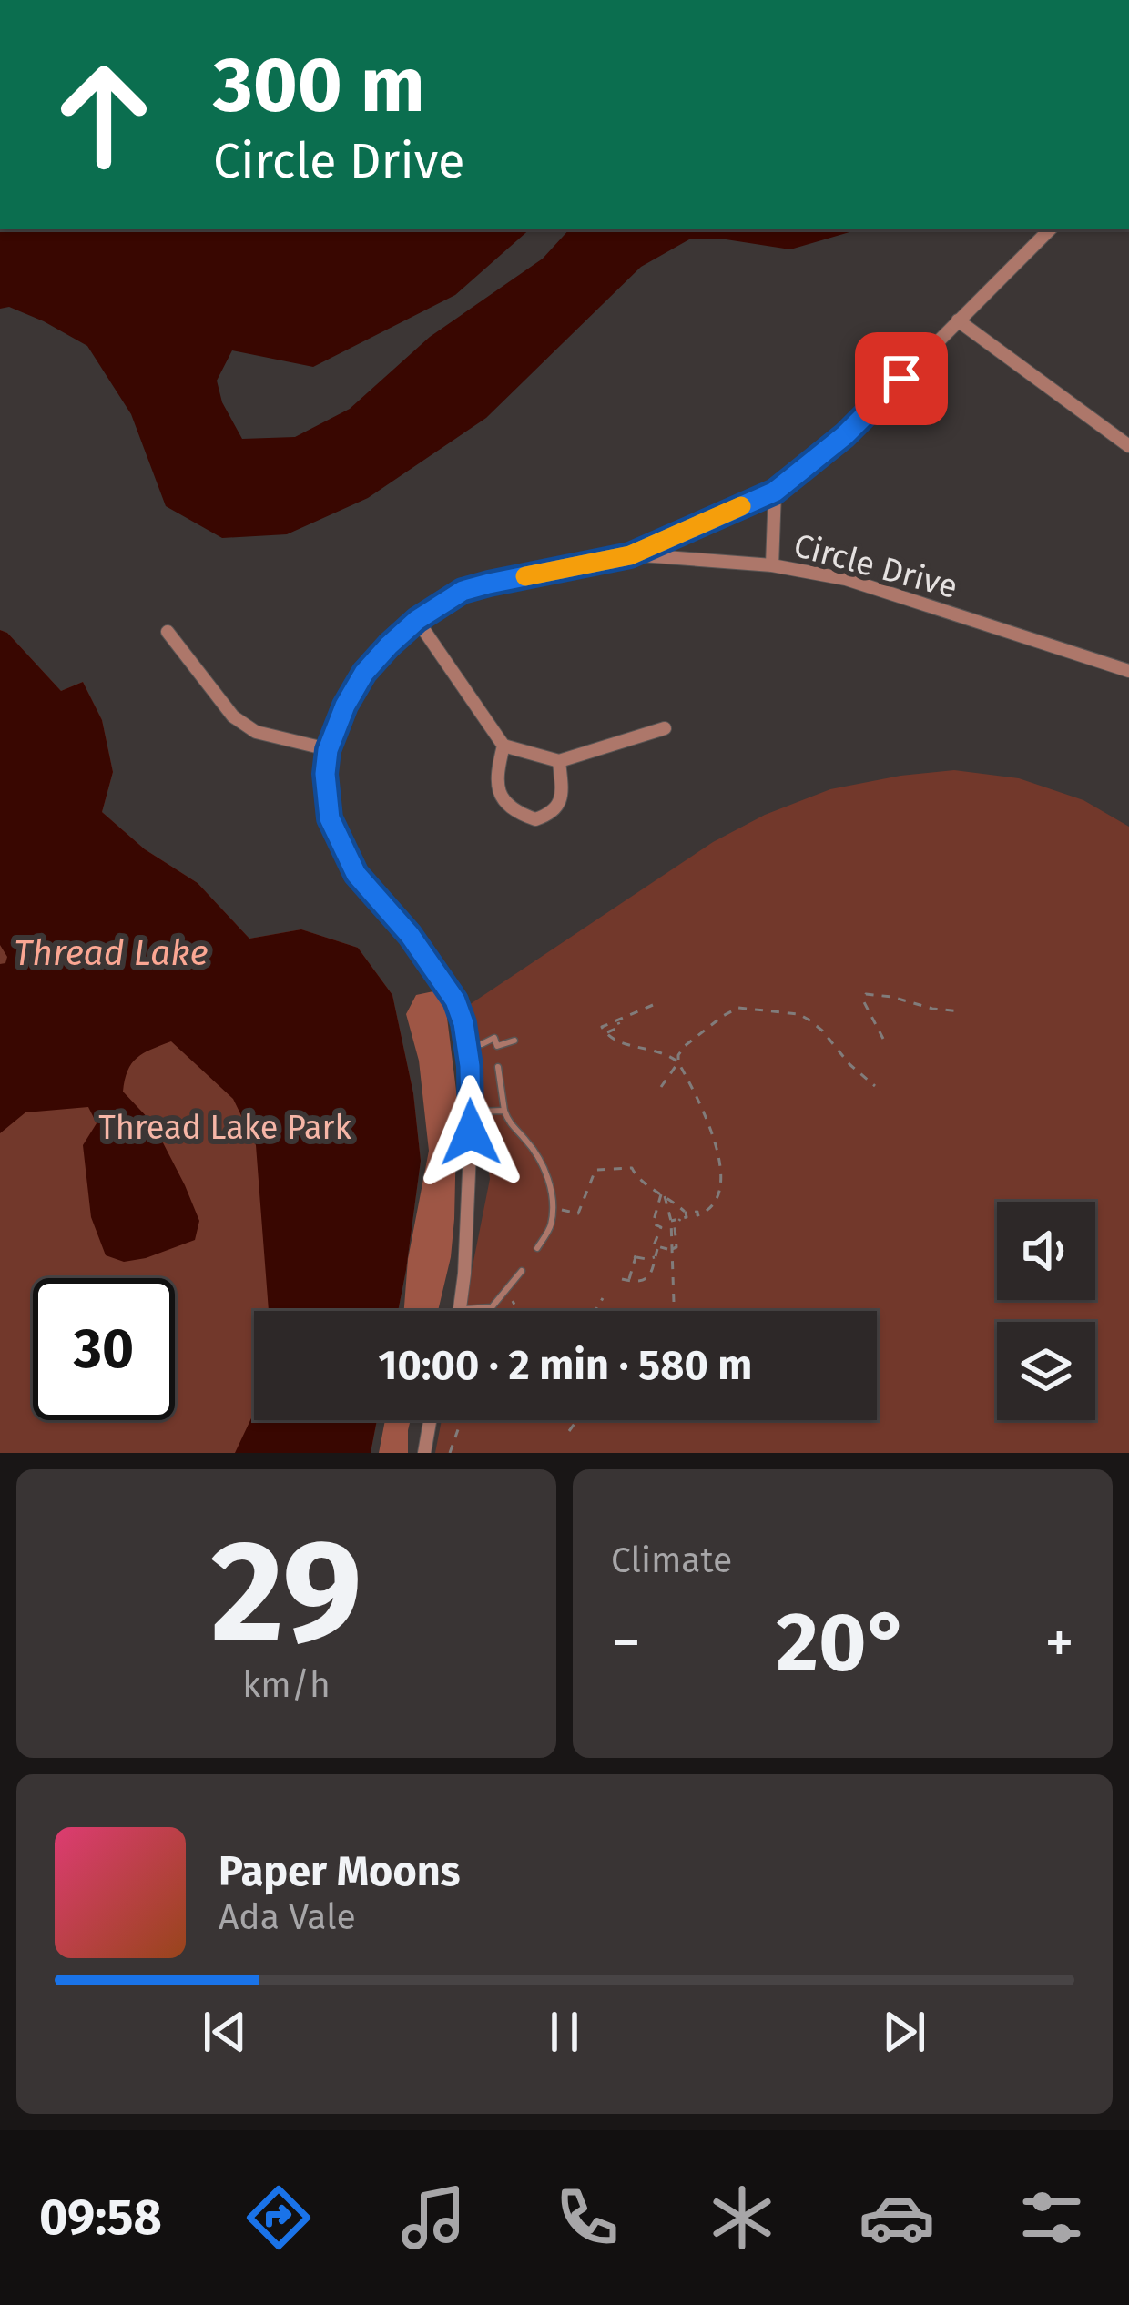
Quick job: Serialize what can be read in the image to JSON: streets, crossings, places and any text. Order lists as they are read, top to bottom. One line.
{"streets":{"street":["Circle Drive"]},"water":["Thread Lake"],"parks":["Thread Lake Park"],"page":{"turn":["300 m","Circle Drive"],"limit":"30","trip":"10:00 · 2 min · 580 m","tile":[["29","km/h"],"Climate"],"heat":["−","20°","+"],"song":["Paper Moons","Ada Vale"],"tabs":"09:58"}}
